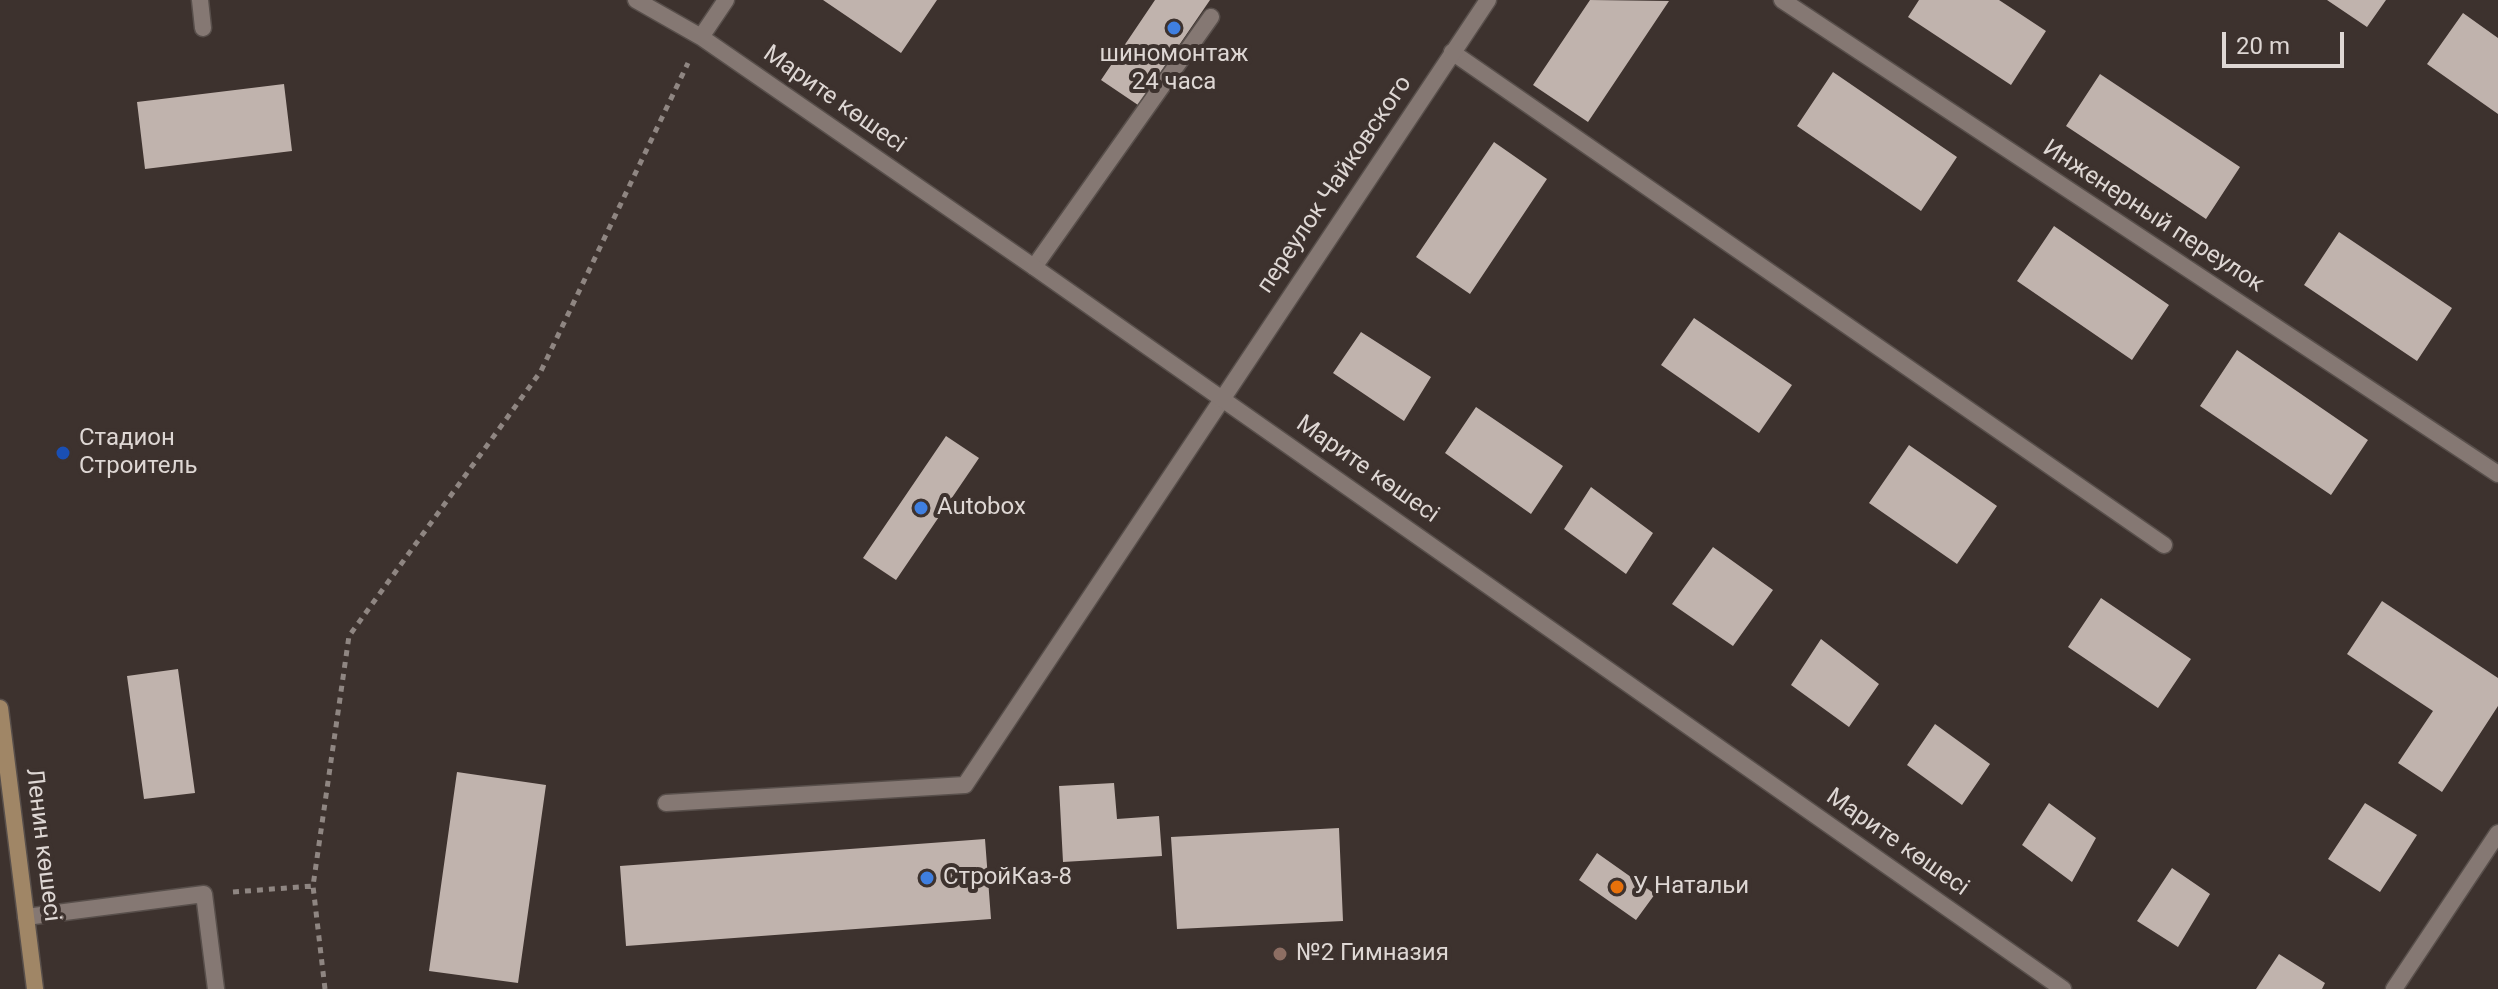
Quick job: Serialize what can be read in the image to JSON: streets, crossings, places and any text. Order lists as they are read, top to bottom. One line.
{"streets":{"main road":["Ленин көшесі"],"street":["Марите көшесі","переулок Чайковского","Инженерный переулок"]},"crossings":[["Марите көшесі","переулок Чайковского"]],"places":["шиномонтаж 24 часа","Стадион Строитель","Autobox","СтройКаз-8","У Натальи","№2 Гимназия"],"scale_bar":"20 m"}
